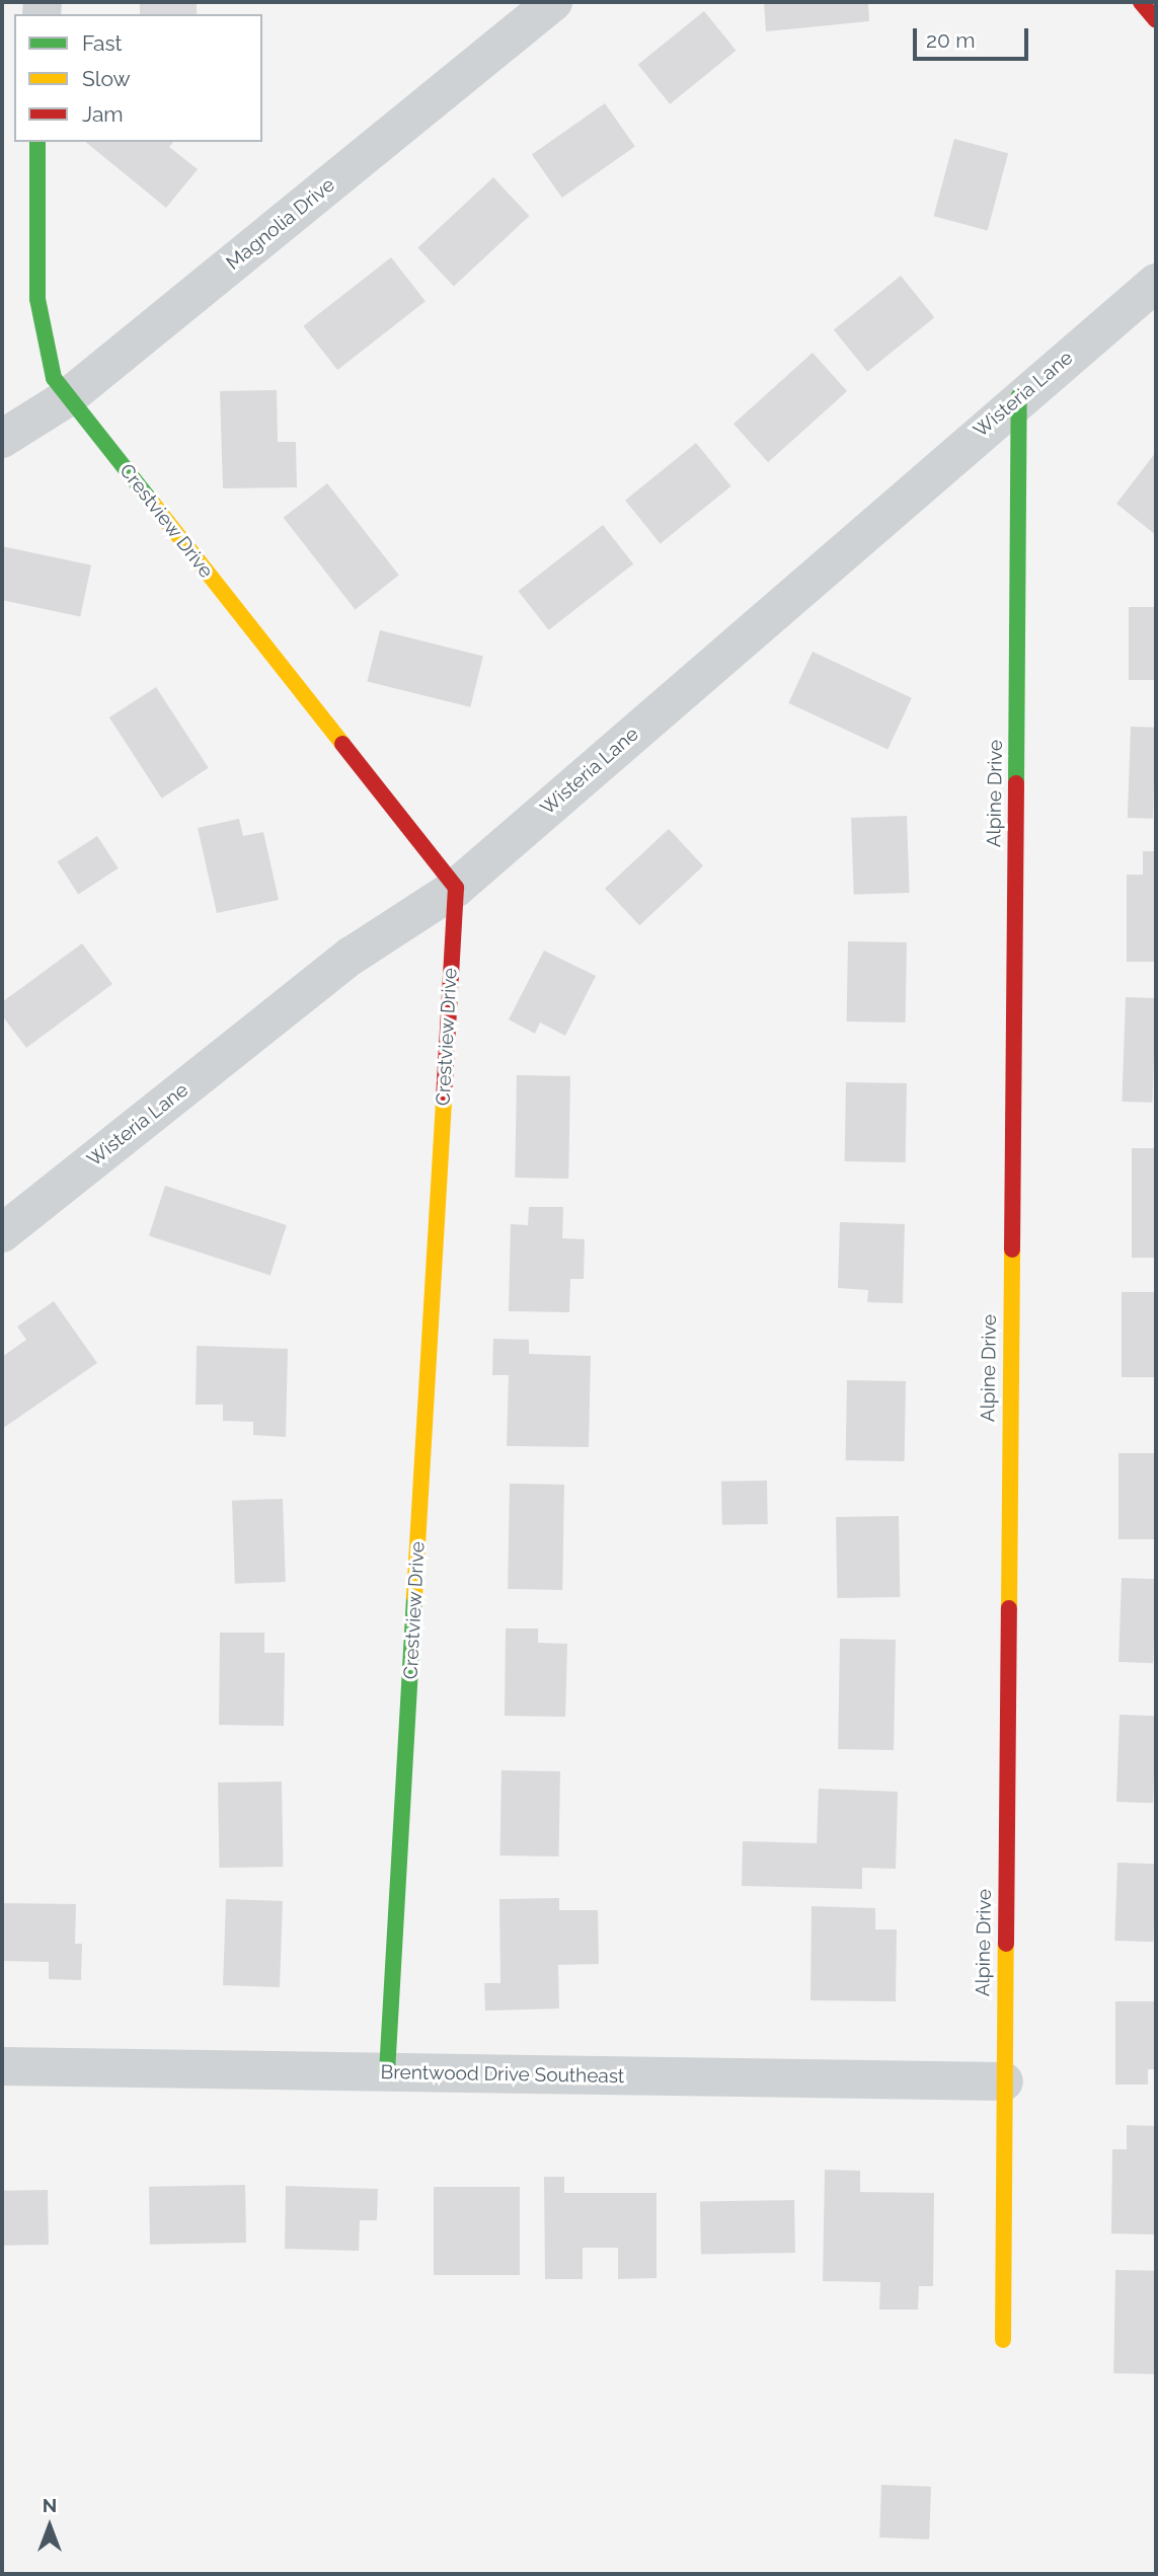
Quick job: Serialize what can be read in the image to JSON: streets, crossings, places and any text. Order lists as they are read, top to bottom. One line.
{"streets":{"street":["Magnolia Drive","Wisteria Lane","Crestview Drive","Alpine Drive","Brentwood Drive Southeast"]},"crossings":[["Magnolia Drive","Crestview Drive"],["Wisteria Lane","Crestview Drive"],["Wisteria Lane","Alpine Drive"],["Crestview Drive","Brentwood Drive Southeast"],["Alpine Drive","Brentwood Drive Southeast"]],"legend":["Fast","Slow","Jam"],"scale_bar":"20 m","north":"top"}
